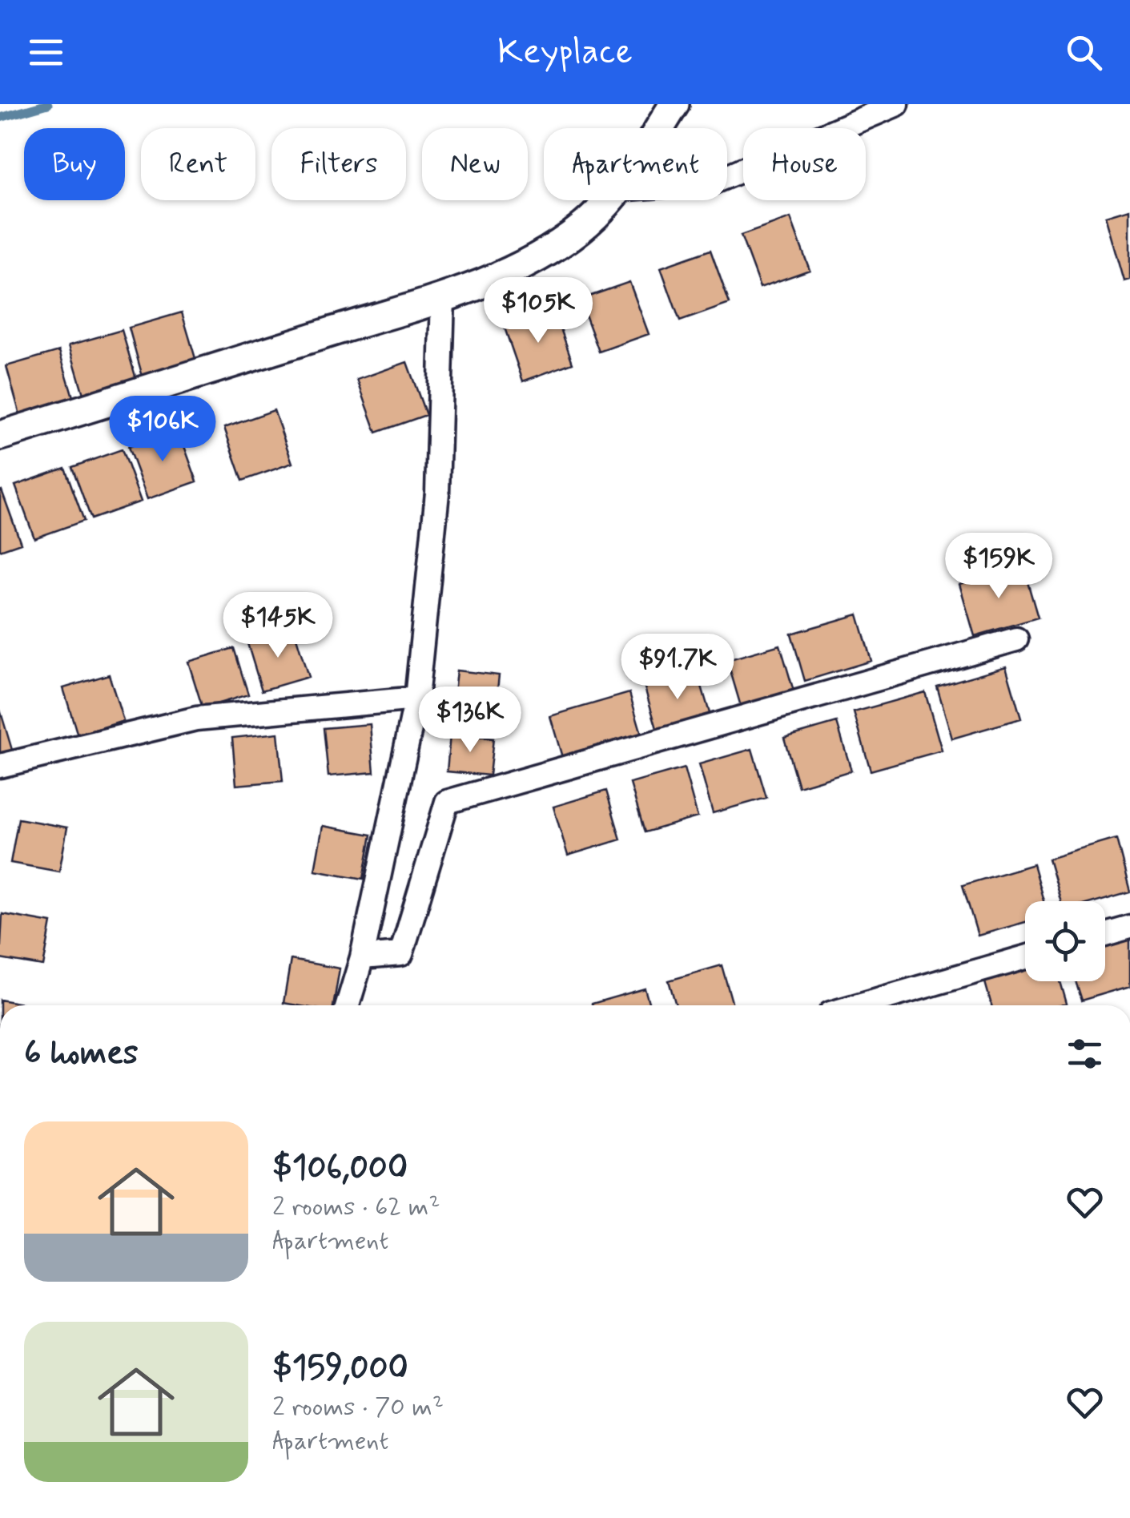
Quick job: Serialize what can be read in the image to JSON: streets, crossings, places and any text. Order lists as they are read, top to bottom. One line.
{"page":{"header":"Keyplace","chip":["Buy","Rent","Filters","New","Apartment","House"],"price":["$105K","$106K","$159K","$145K","$91.7K","$136K"],"heading":"6 homes","list":[{"name":"$106,000","note":"2 rooms · 62 m² · Apartment"},{"name":"$159,000","note":"2 rooms · 70 m² · Apartment"}]}}
